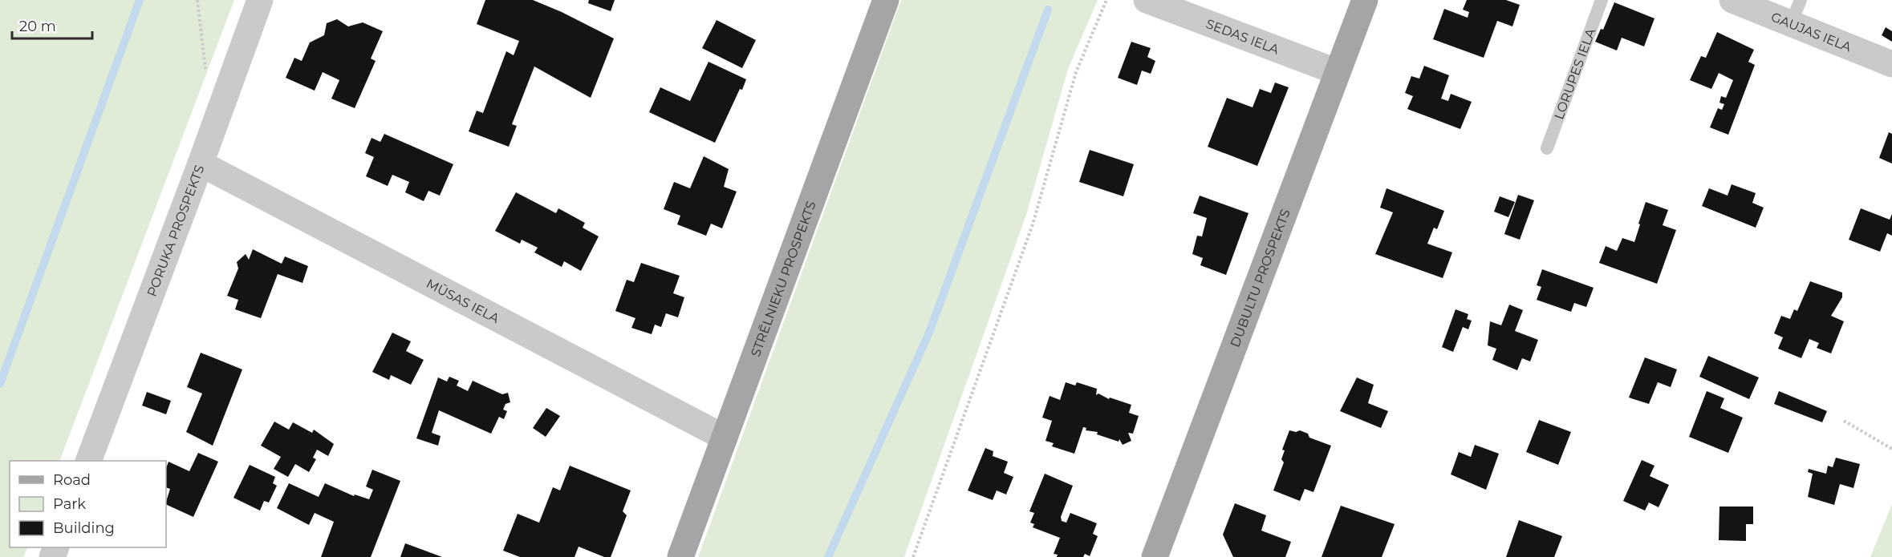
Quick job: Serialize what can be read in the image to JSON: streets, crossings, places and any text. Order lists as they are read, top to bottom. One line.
{"streets":{"main road":["STRĒLNIEKU PROSPEKTS","DUBULTU PROSPEKTS"],"street":["GAUJAS IELA","SEDAS IELA","PORUKA PROSPEKTS","MŪSAS IELA"],"lane":["LORUPES IELA"]},"crossings":[["SEDAS IELA","DUBULTU PROSPEKTS"],["PORUKA PROSPEKTS","MŪSAS IELA"],["STRĒLNIEKU PROSPEKTS","MŪSAS IELA"]],"legend":["Road","Park","Building"],"scale_bar":"20 m"}
